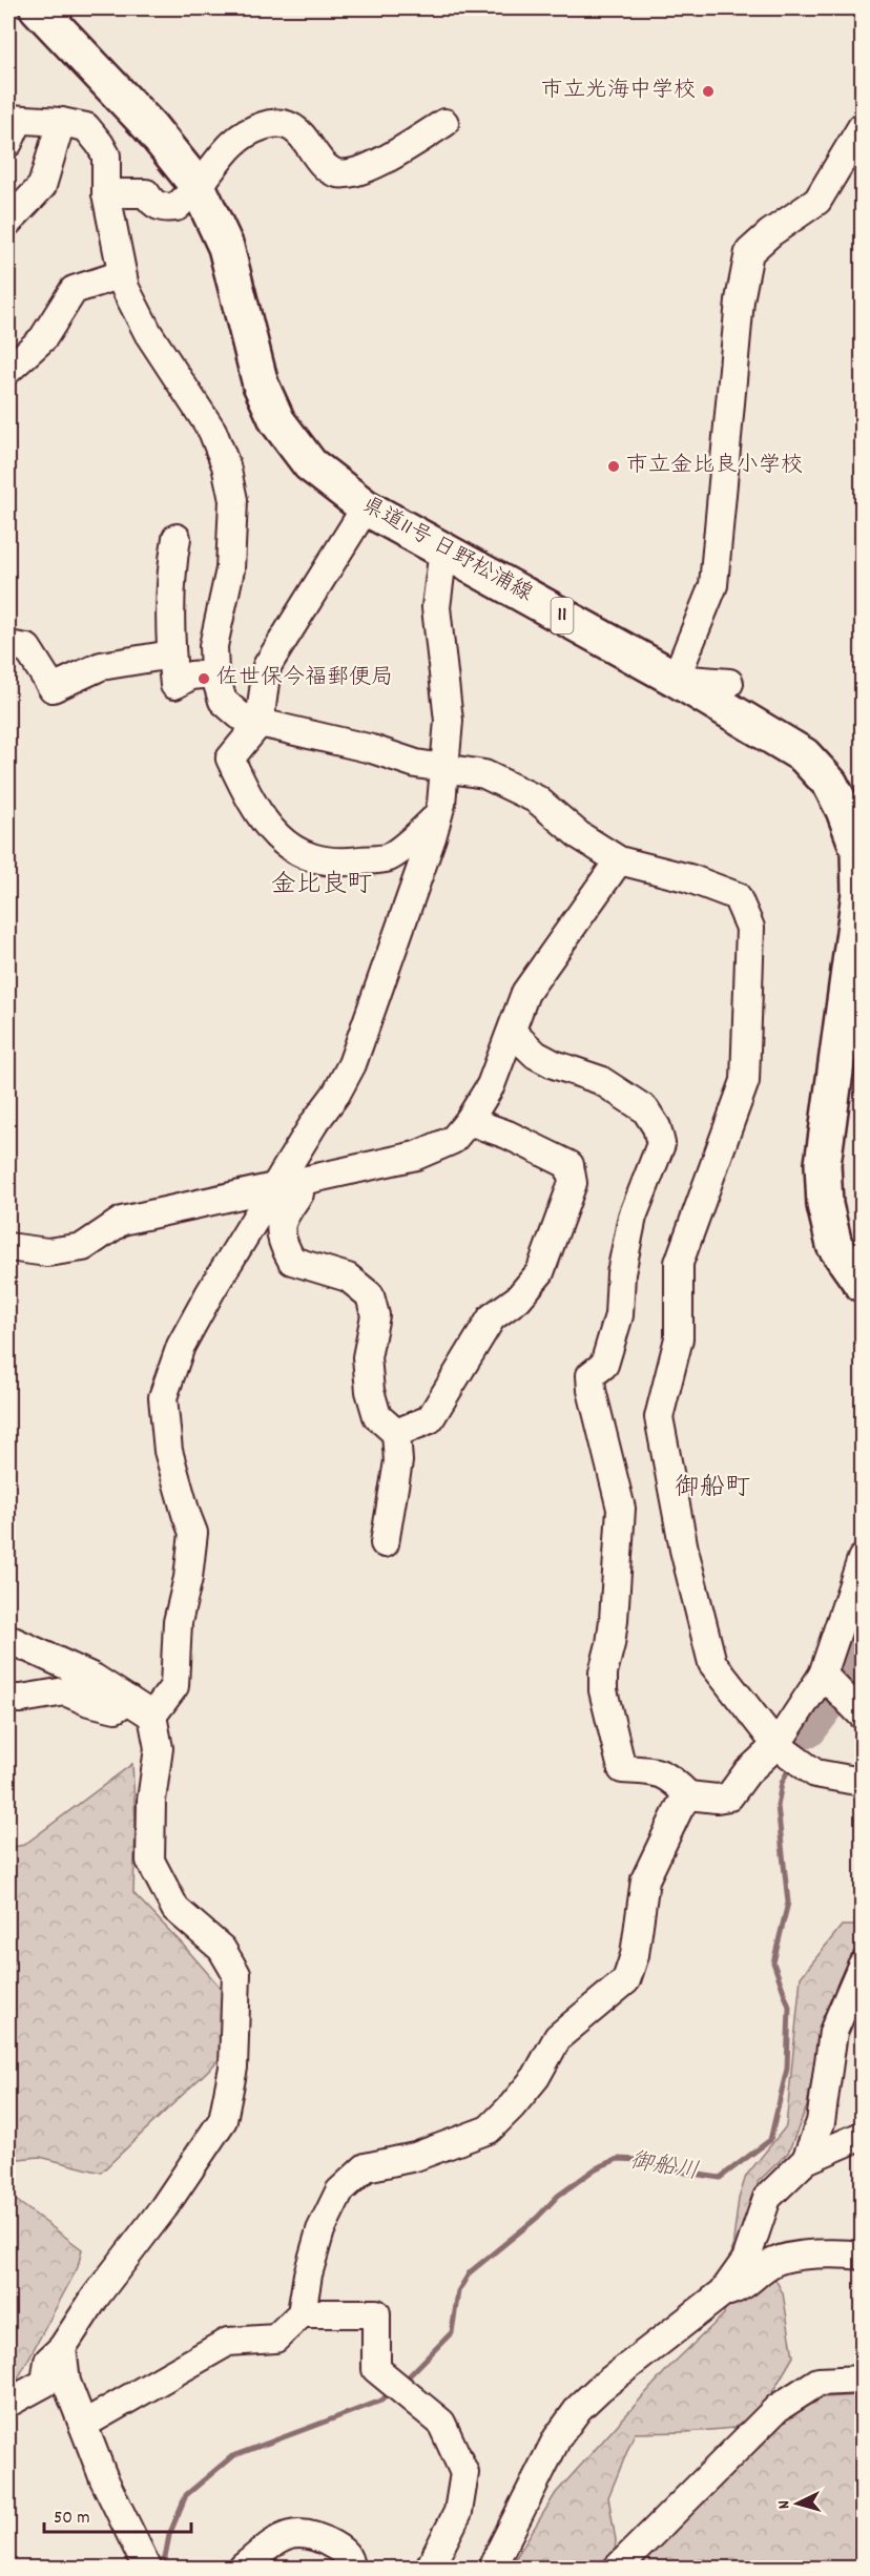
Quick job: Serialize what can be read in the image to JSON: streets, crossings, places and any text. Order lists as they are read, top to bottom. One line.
{"streets":{"main road":["県道11号 日野松浦線","11"]},"districts":["金比良町","御船町"],"water":["御船川"],"places":["市立光海中学校","市立金比良小学校","佐世保今福郵便局"],"scale_bar":"50 m","north":"left"}
